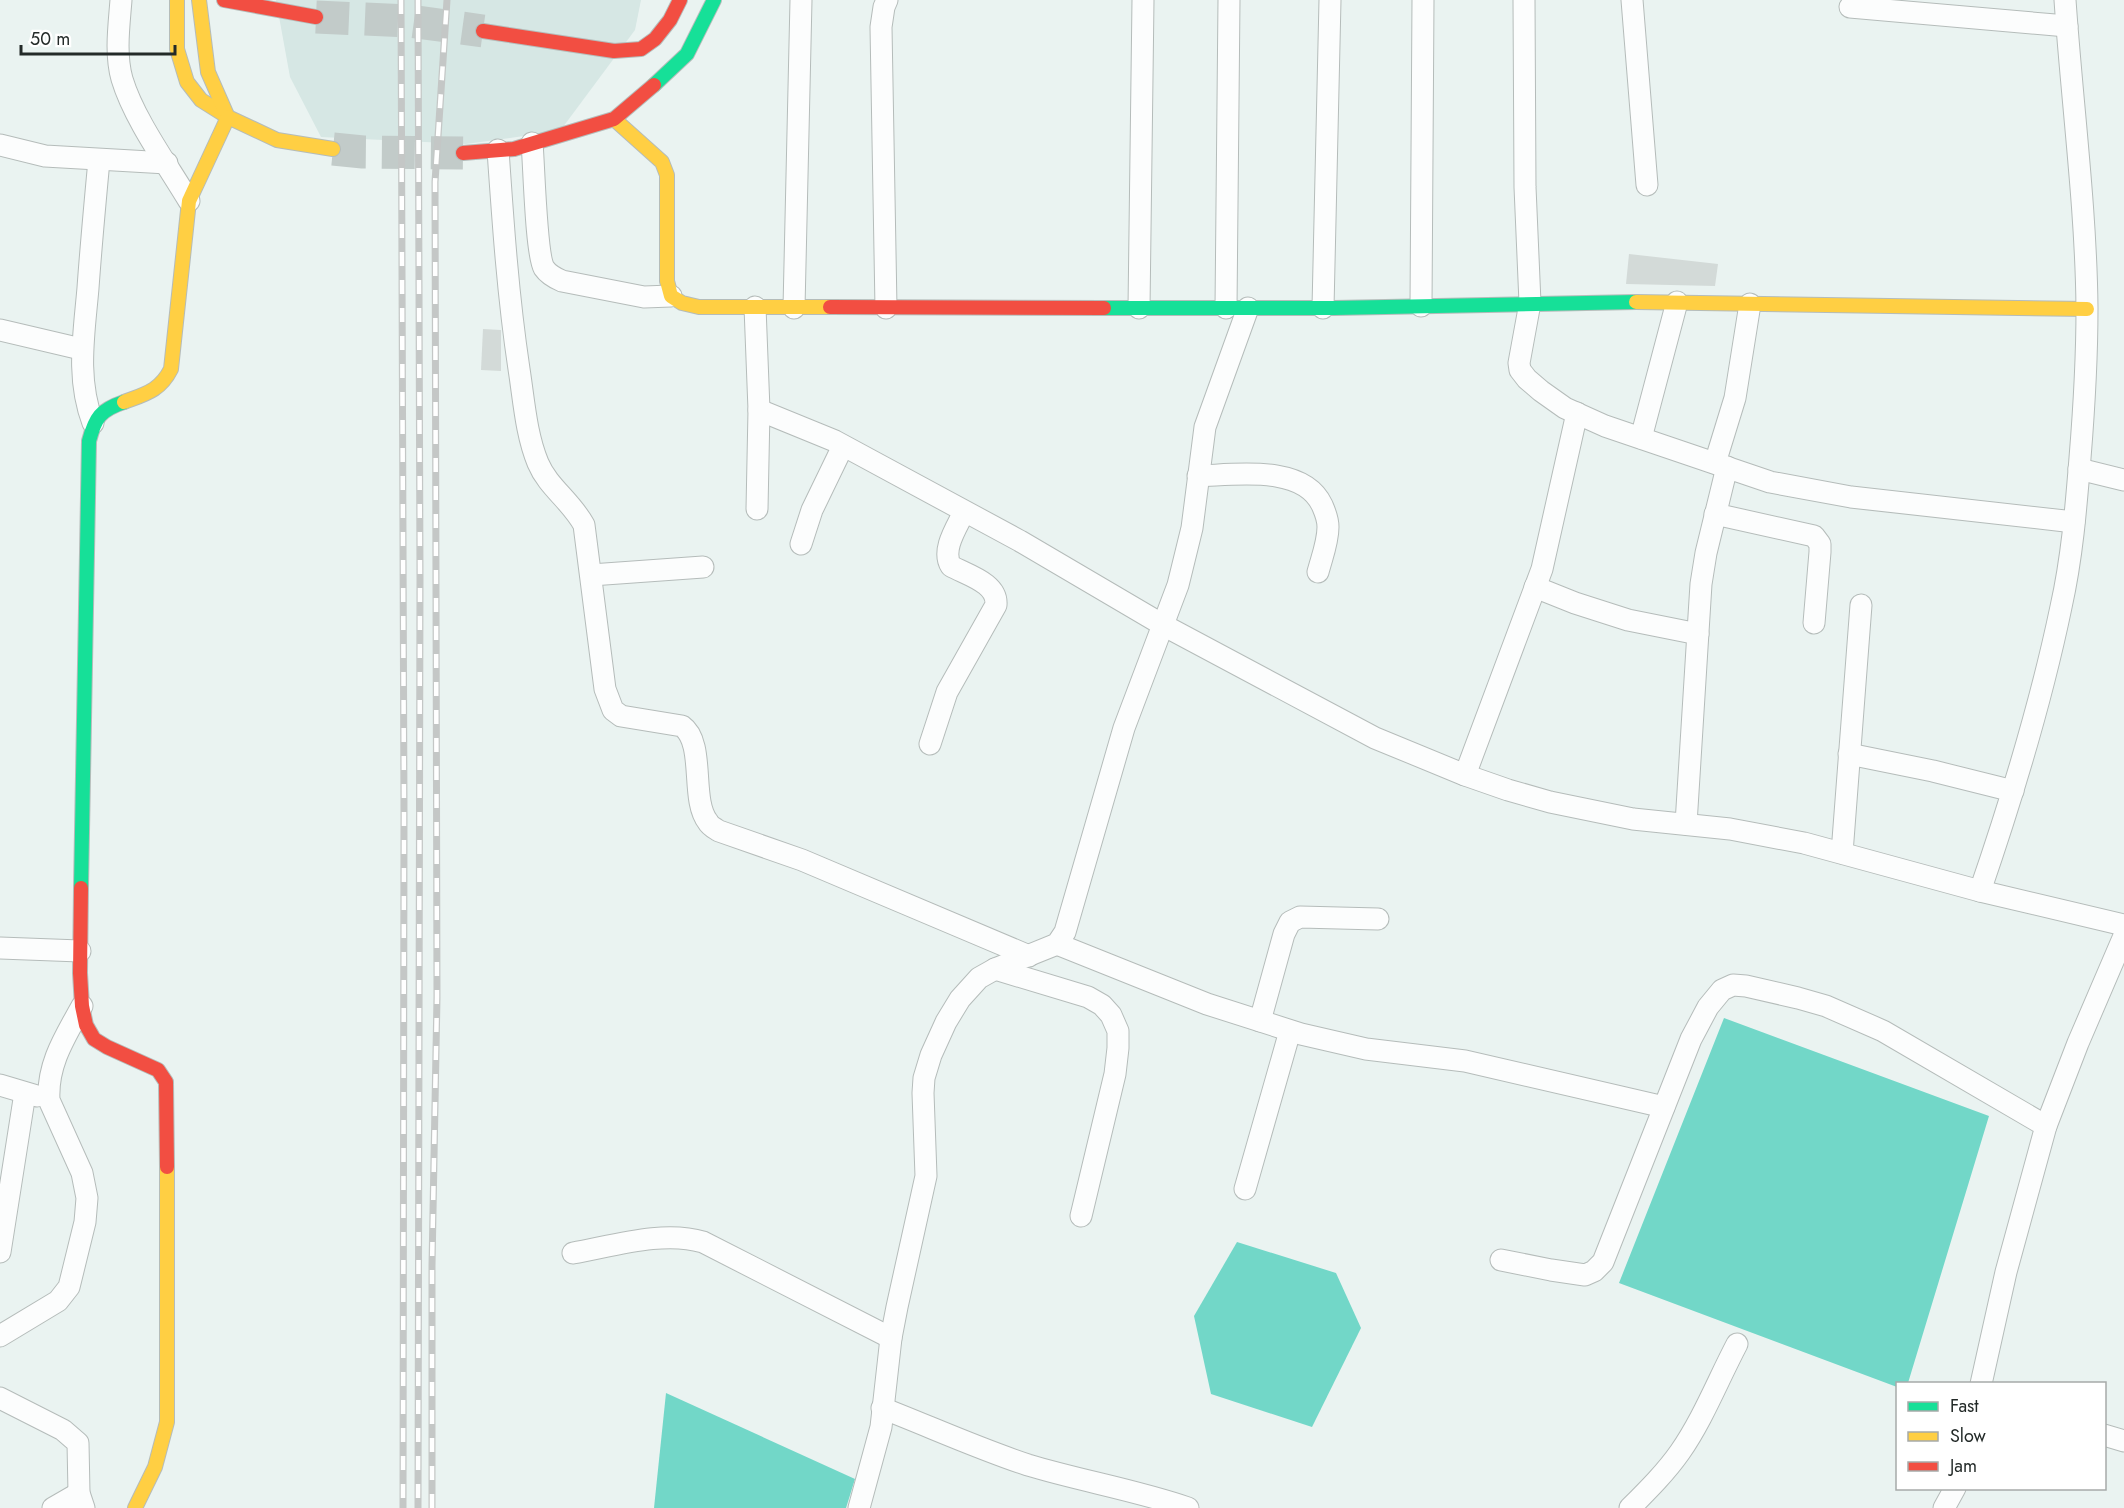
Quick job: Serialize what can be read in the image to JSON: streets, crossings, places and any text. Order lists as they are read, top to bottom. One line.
{"legend":["Fast","Slow","Jam"],"scale_bar":"50 m"}
